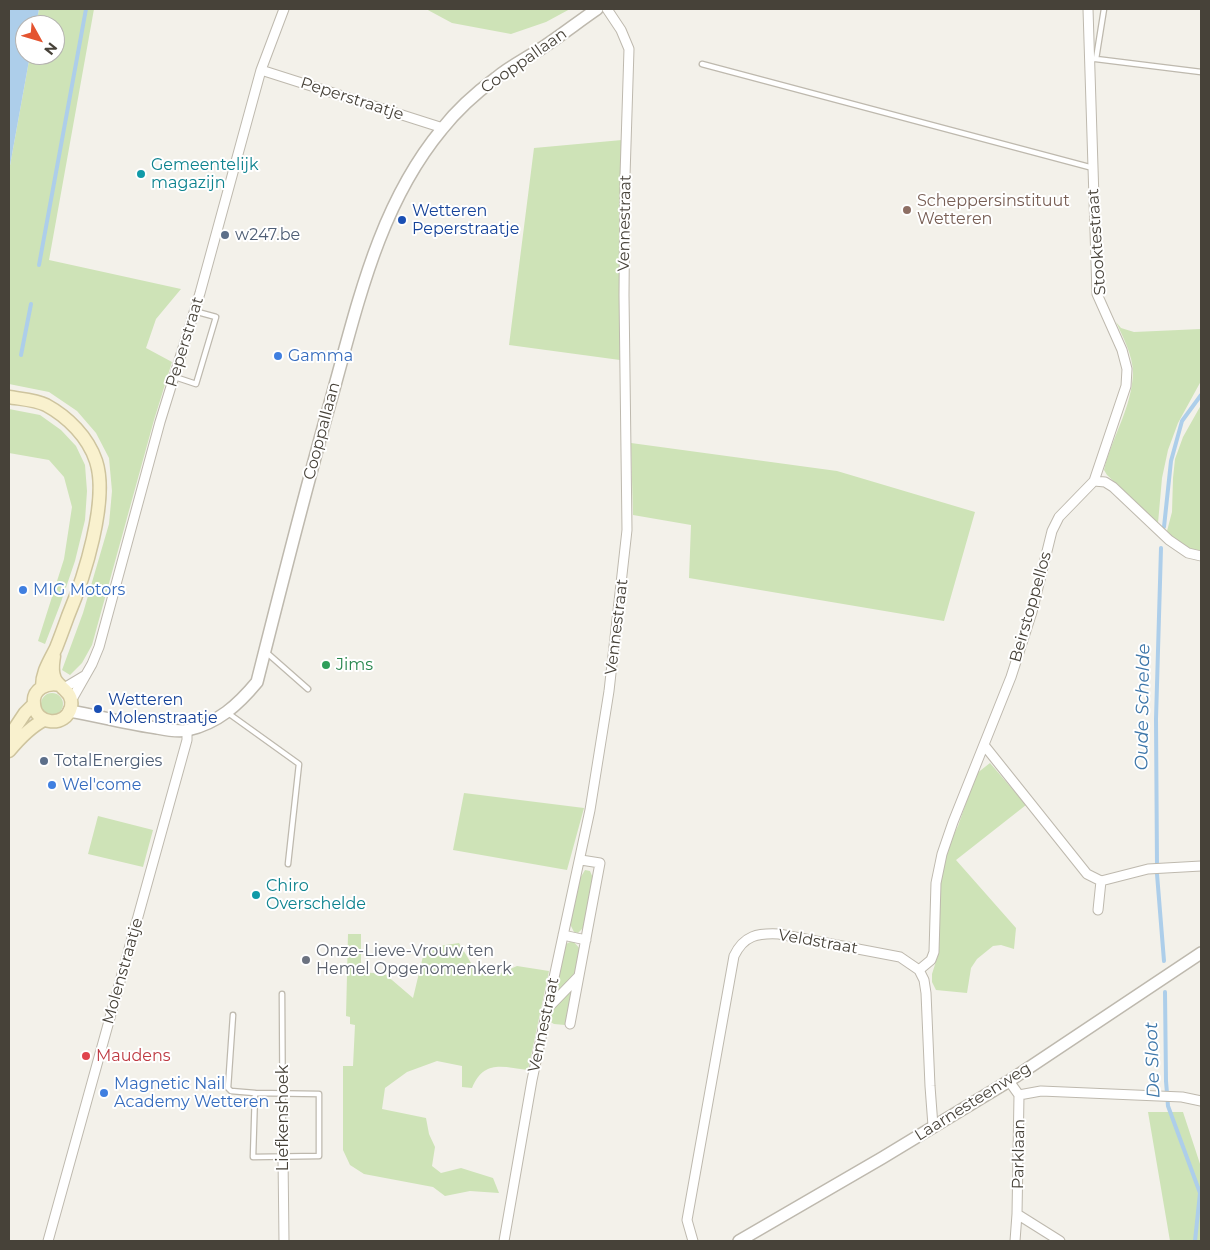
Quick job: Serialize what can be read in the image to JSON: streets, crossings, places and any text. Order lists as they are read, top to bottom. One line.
{"streets":{"street":["Cooppallaan","Peperstraatje","Vennestraat","Stooktestraat","Peperstraat","Beirstoppellos","Veldstraat","Molenstraatje","Laarnesteenweg","Liefkenshoek","Parklaan"]},"crossings":[["Cooppallaan","Peperstraatje"],["Cooppallaan","Peperstraat"],["Cooppallaan","Molenstraatje"],["Peperstraatje","Peperstraat"],["Stooktestraat","Beirstoppellos"],["Beirstoppellos","Veldstraat"]],"water":["Oude Schelde","De Sloot"],"places":["Gemeentelijk magazijn","Scheppersinstituut Wetteren","Wetteren Peperstraatje","w247.be","Gamma","MIG Motors","Jims","Wetteren Molenstraatje","TotalEnergies","Wel'come","Chiro Overschelde","Onze-Lieve-Vrouw ten Hemel Opgenomenkerk","Maudens","Magnetic Nail Academy Wetteren"],"north":"bottom right"}
